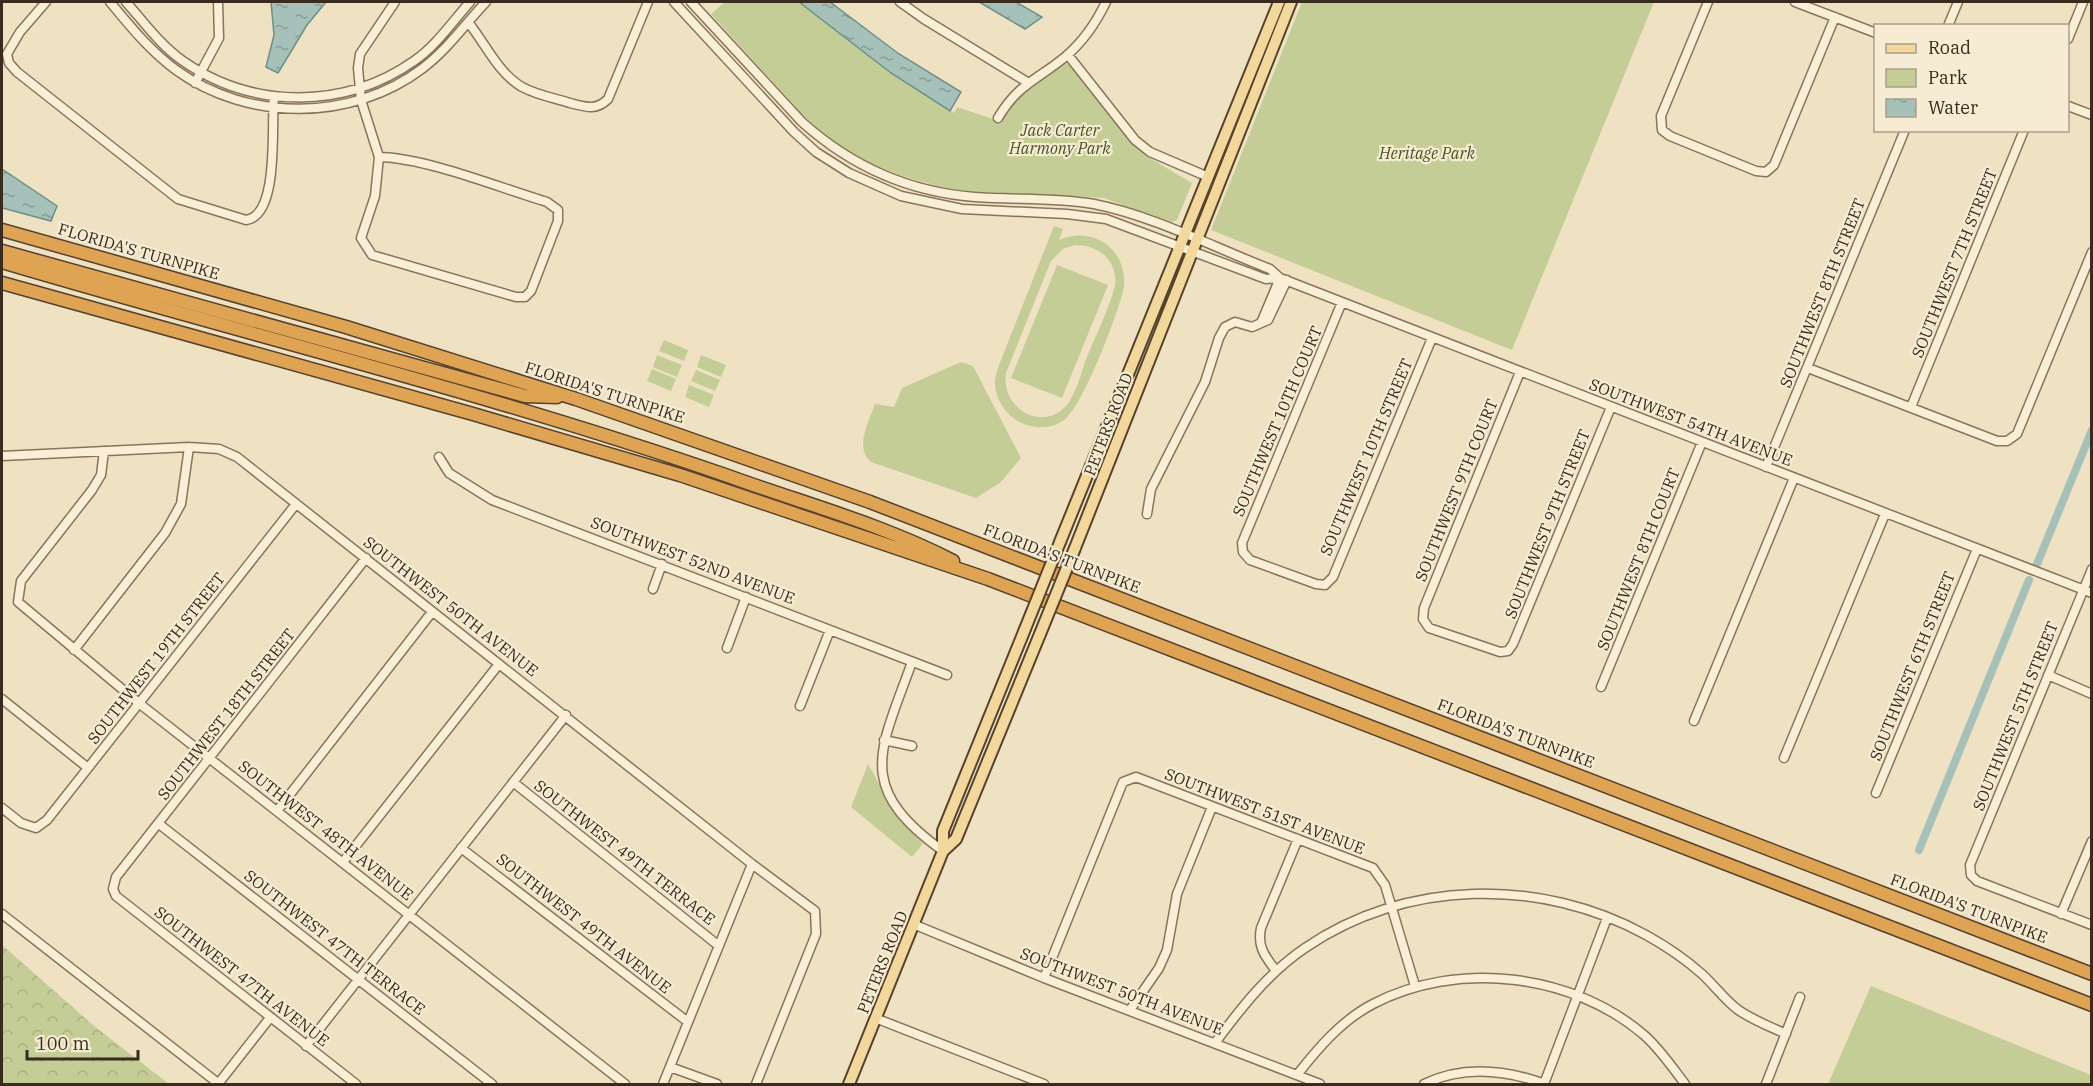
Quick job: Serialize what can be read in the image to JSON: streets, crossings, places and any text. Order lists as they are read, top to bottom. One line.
{"streets":{"highway":["FLORIDA'S TURNPIKE"],"main road":["PETERS ROAD"],"street":["SOUTHWEST 7TH STREET","SOUTHWEST 8TH STREET","SOUTHWEST 10TH COURT","SOUTHWEST 54TH AVENUE","SOUTHWEST 10TH STREET","SOUTHWEST 9TH COURT","SOUTHWEST 9TH STREET","SOUTHWEST 8TH COURT","SOUTHWEST 52ND AVENUE","SOUTHWEST 50TH AVENUE","SOUTHWEST 19TH STREET","SOUTHWEST 6TH STREET","SOUTHWEST 18TH STREET","SOUTHWEST 5TH STREET","SOUTHWEST 51ST AVENUE","SOUTHWEST 48TH AVENUE","SOUTHWEST 49TH TERRACE","SOUTHWEST 49TH AVENUE","SOUTHWEST 47TH TERRACE","SOUTHWEST 47TH AVENUE"]},"crossings":[["SOUTHWEST 8TH STREET","SOUTHWEST 54TH AVENUE"],["SOUTHWEST 10TH COURT","SOUTHWEST 54TH AVENUE"],["SOUTHWEST 10TH COURT","SOUTHWEST 10TH STREET"],["SOUTHWEST 54TH AVENUE","PETERS ROAD"],["SOUTHWEST 54TH AVENUE","SOUTHWEST 10TH STREET"],["SOUTHWEST 54TH AVENUE","SOUTHWEST 9TH COURT"],["SOUTHWEST 54TH AVENUE","SOUTHWEST 9TH STREET"],["SOUTHWEST 54TH AVENUE","SOUTHWEST 8TH COURT"],["SOUTHWEST 54TH AVENUE","SOUTHWEST 6TH STREET"],["SOUTHWEST 54TH AVENUE","SOUTHWEST 5TH STREET"],["PETERS ROAD","SOUTHWEST 50TH AVENUE"],["SOUTHWEST 9TH COURT","SOUTHWEST 9TH STREET"],["SOUTHWEST 50TH AVENUE","SOUTHWEST 19TH STREET"],["SOUTHWEST 50TH AVENUE","SOUTHWEST 18TH STREET"],["SOUTHWEST 50TH AVENUE","SOUTHWEST 51ST AVENUE"],["SOUTHWEST 50TH AVENUE","SOUTHWEST 48TH AVENUE"],["SOUTHWEST 19TH STREET","SOUTHWEST 48TH AVENUE"],["SOUTHWEST 18TH STREET","SOUTHWEST 48TH AVENUE"],["SOUTHWEST 18TH STREET","SOUTHWEST 47TH TERRACE"],["SOUTHWEST 18TH STREET","SOUTHWEST 47TH AVENUE"]],"parks":["Jack Carter Harmony Park","Heritage Park"],"legend":["Road","Park","Water"],"scale_bar":"100 m"}
